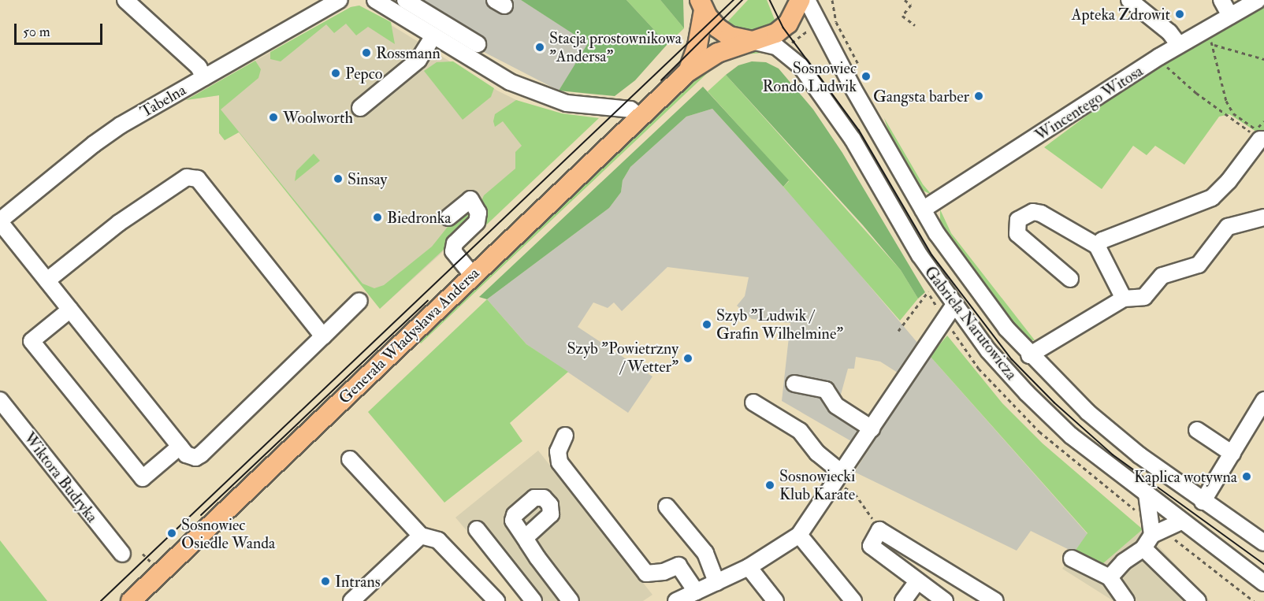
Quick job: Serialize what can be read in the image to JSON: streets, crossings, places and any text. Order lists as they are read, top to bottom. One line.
{"streets":{"main road":["Generała Władysława Andersa"],"street":["Tabelna","Wincentego Witosa","Gabriela Narutowicza","Wiktora Budryka"]},"crossings":[["Wincentego Witosa","Gabriela Narutowicza"],["Gabriela Narutowicza","Generała Władysława Andersa"]],"places":["Apteka Zdrowit","Stacja prostownikowa \"Andersa\"","Rossmann","Pepco","Sosnowiec Rondo Ludwik","Gangsta barber","Woolworth","Sinsay","Biedronka","Szyb \"Ludwik / Grafin Wilhelmine\"","Szyb \"Powietrzny / Wetter\"","Kaplica wotywna","Sosnowiecki Klub Karate","Sosnowiec Osiedle Wanda","Intrans"],"scale_bar":"50 m"}
